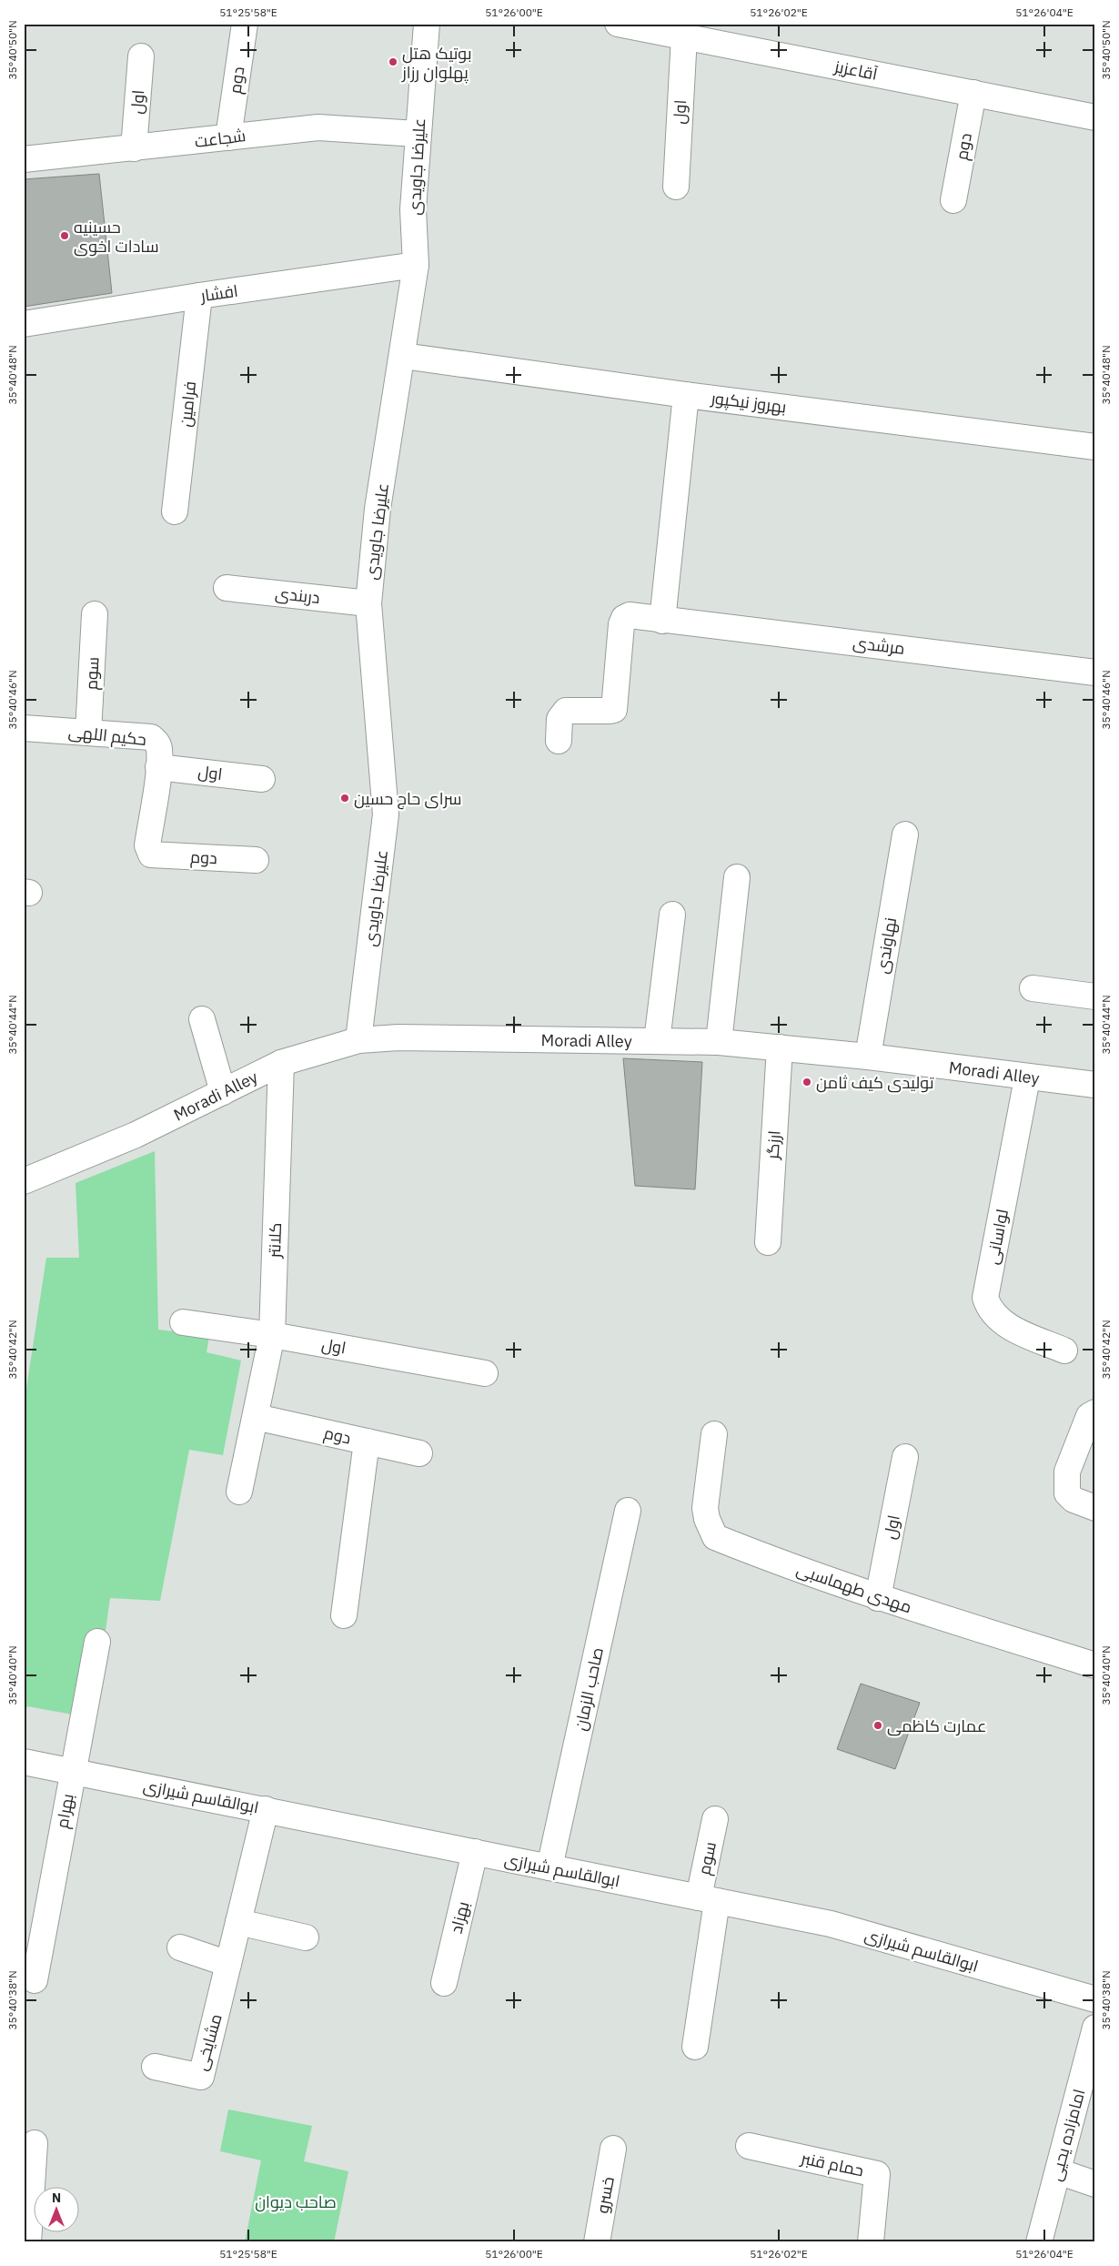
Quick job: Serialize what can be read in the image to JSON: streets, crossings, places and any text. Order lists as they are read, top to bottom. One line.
{"streets":{"street":["آقاعزیز","دوم","اول","شجاعت","علیرضا جاویدی","افشار","بهروز نیکپور","فرامین","دربندی","مرشدی","سوم","حکیم اللهی","نهاوندی","Moradi Alley","ارزگر","لواسانی","کلانتر","مهدی طهماسبی","صاحب الزمان","ابوالقاسم شیرازی","بهرام","بهزاد","مشایخی","امامزاده یحیی","حمام قنبر","خسرو"]},"crossings":[["آقاعزیز","دوم"],["آقاعزیز","اول"],["دوم","شجاعت"],["دوم","حکیم اللهی"],["دوم","کلانتر"],["اول","شجاعت"],["اول","حکیم اللهی"],["اول","کلانتر"],["اول","مهدی طهماسبی"],["شجاعت","علیرضا جاویدی"],["علیرضا جاویدی","افشار"],["علیرضا جاویدی","بهروز نیکپور"],["علیرضا جاویدی","دربندی"],["علیرضا جاویدی","Moradi Alley"],["افشار","فرامین"],["سوم","حکیم اللهی"],["سوم","ابوالقاسم شیرازی"],["نهاوندی","Moradi Alley"],["Moradi Alley","ارزگر"],["Moradi Alley","لواسانی"],["Moradi Alley","کلانتر"],["صاحب الزمان","ابوالقاسم شیرازی"],["ابوالقاسم شیرازی","بهرام"],["ابوالقاسم شیرازی","بهزاد"],["ابوالقاسم شیرازی","مشایخی"]],"parks":["صاحب دیوان"],"places":["بوتیک هتل پهلوان رزاز","حسینیه سادات اخوی","سرای حاج حسین","تولیدی کیف ثامن","عمارت کاظمی"],"north":"top","coordinates":["51°25'58\"E","51°26'00\"E","51°26'02\"E","51°26'04\"E","35°40'50\"N","35°40'48\"N","35°40'46\"N","35°40'44\"N","35°40'42\"N","35°40'40\"N","35°40'38\"N"]}
